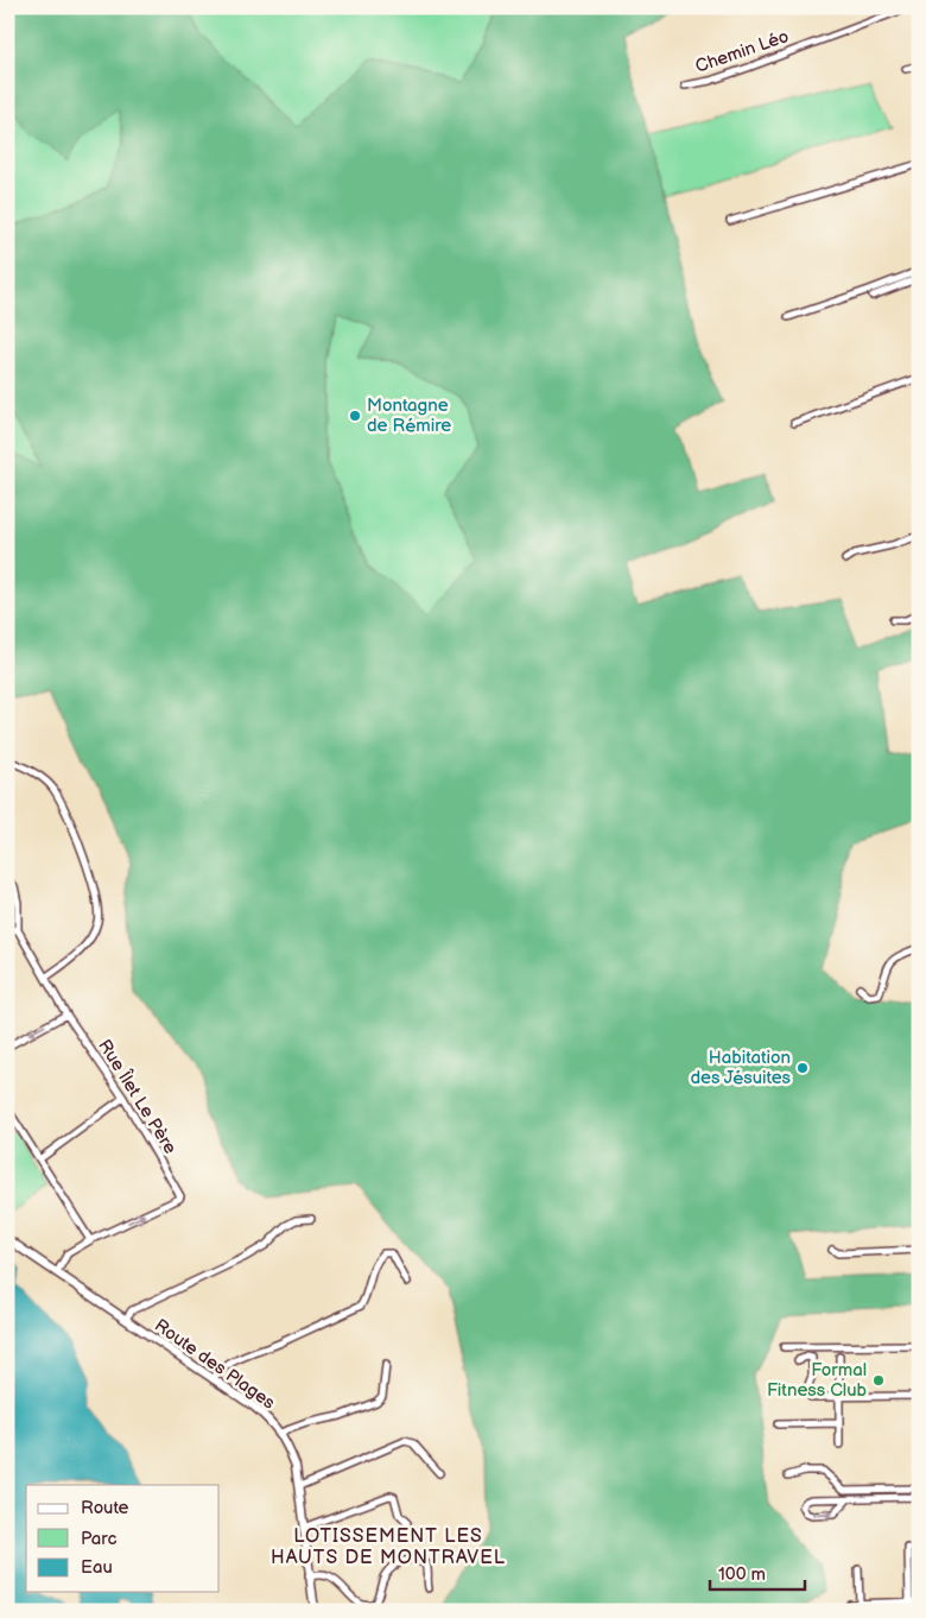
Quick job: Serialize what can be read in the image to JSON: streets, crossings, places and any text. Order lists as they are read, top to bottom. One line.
{"streets":{"street":["Chemin Léo","Rue Îlet Le Père","Route des Plages"]},"crossings":[["Rue Îlet Le Père","Route des Plages"]],"districts":["LOTISSEMENT LES HAUTS DE MONTRAVEL"],"places":["Montagne de Rémire","Habitation des Jésuites","Formal Fitness Club"],"legend":["Route","Parc","Eau"],"scale_bar":"100 m"}
